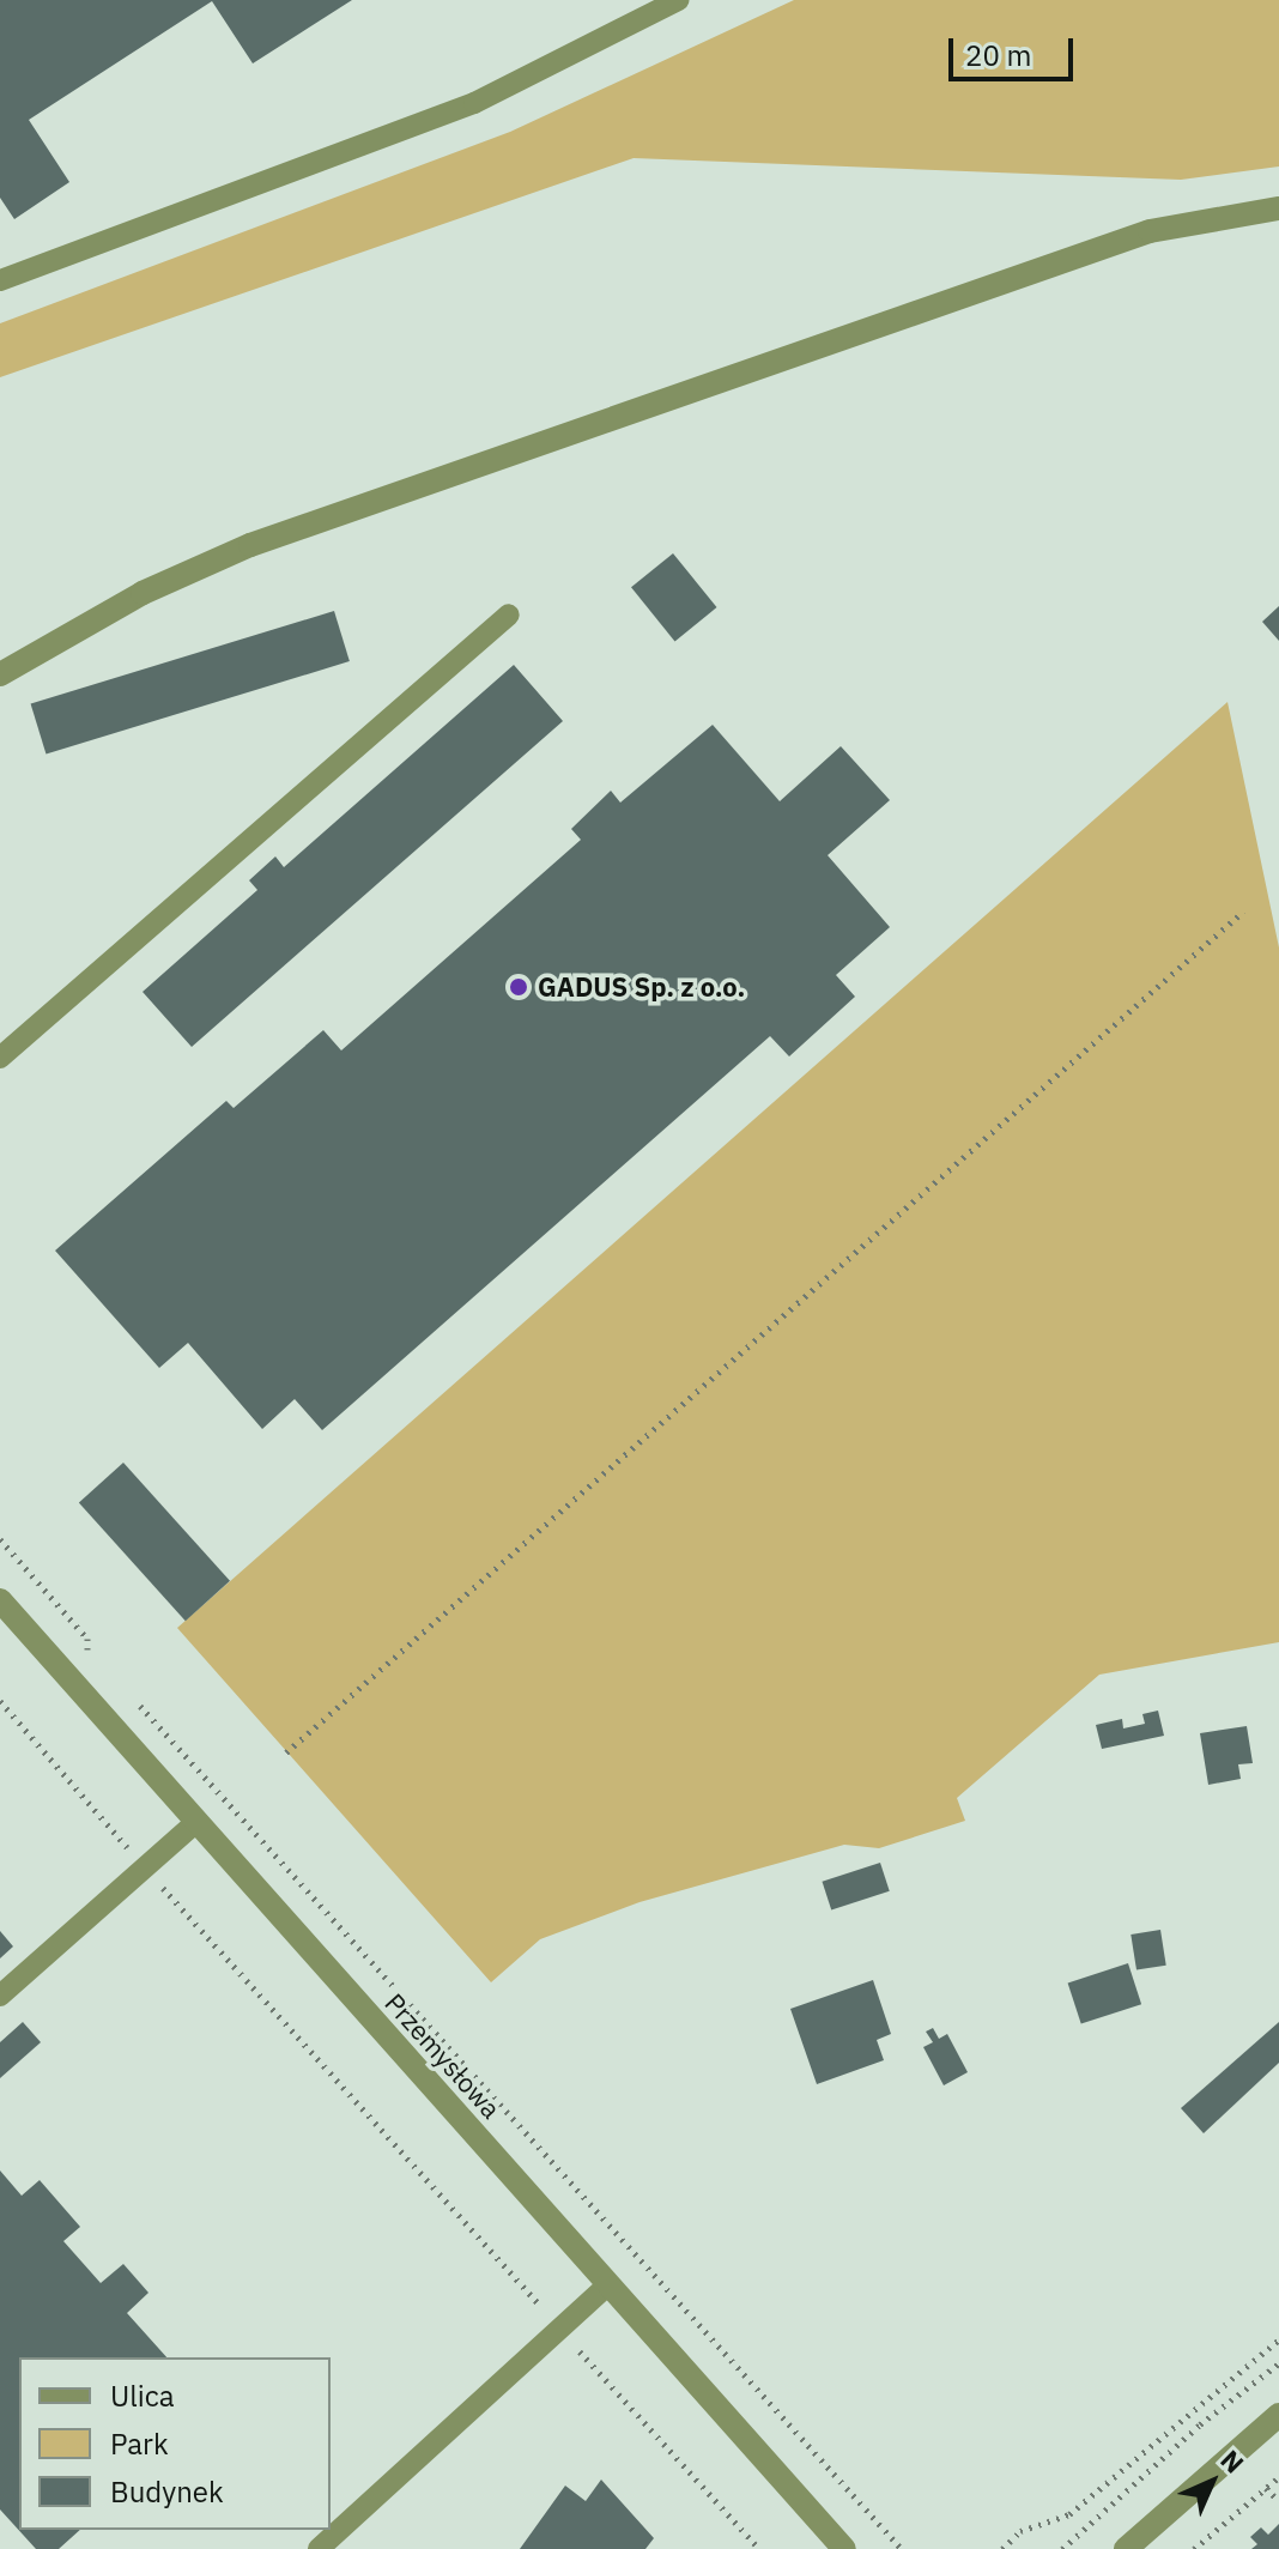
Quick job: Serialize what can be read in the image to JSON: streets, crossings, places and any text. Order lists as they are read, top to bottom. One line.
{"streets":{"street":["Przemysłowa"]},"places":["GADUS Sp. z o.o."],"legend":["Ulica","Park","Budynek"],"scale_bar":"20 m","north":"top right"}
